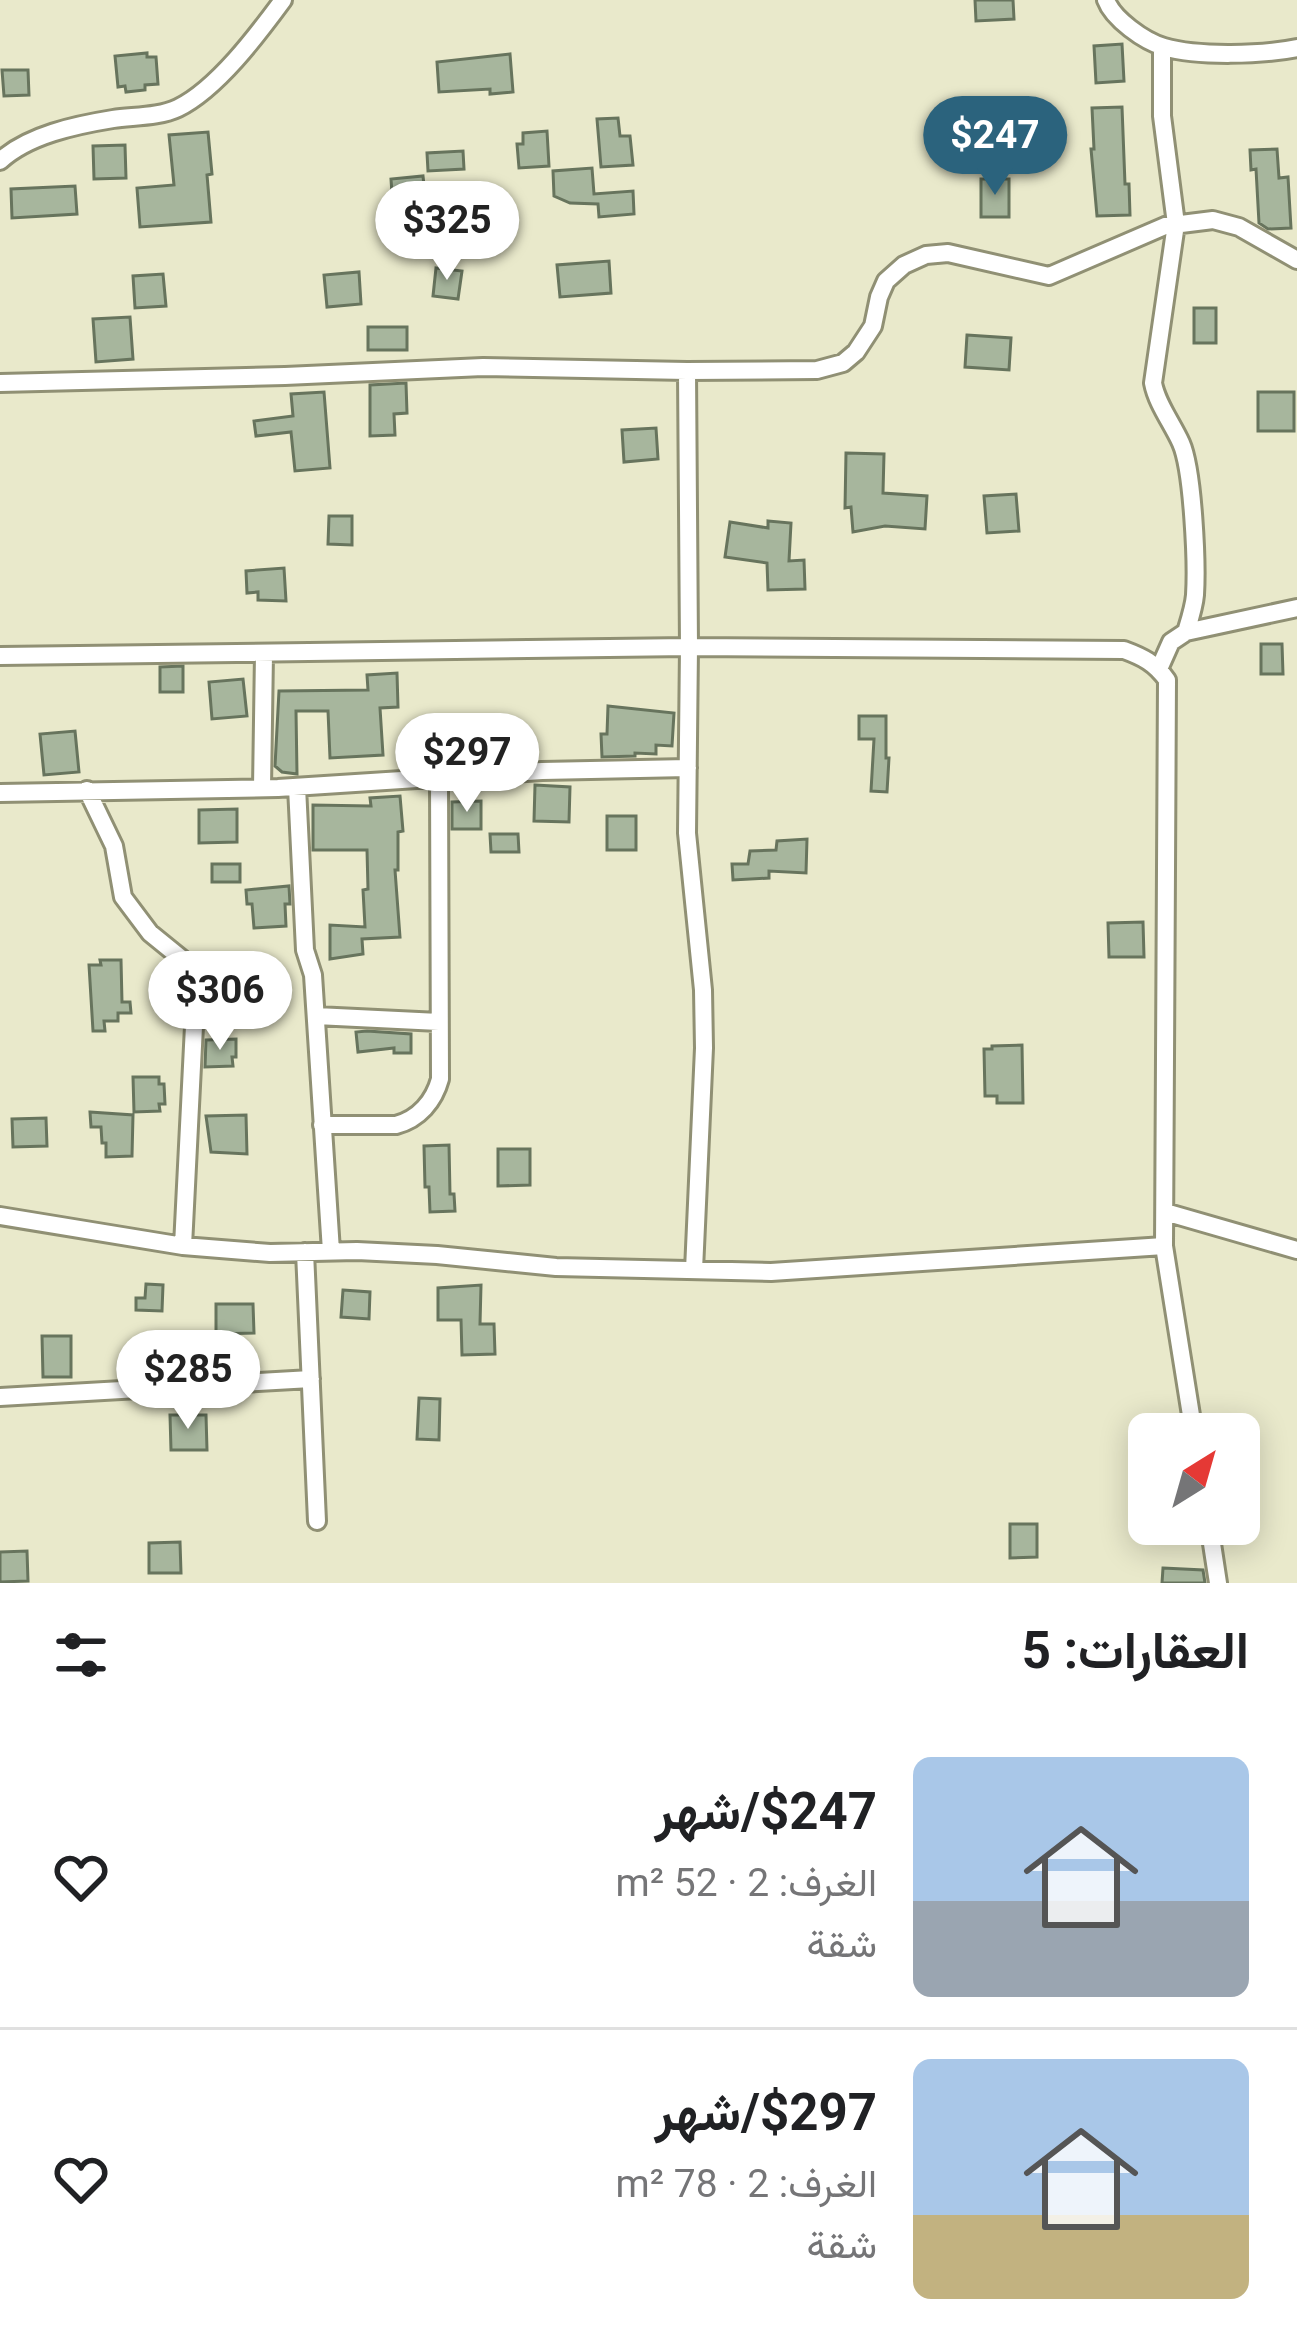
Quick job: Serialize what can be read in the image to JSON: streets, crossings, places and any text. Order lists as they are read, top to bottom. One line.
{"north":"top right","page":{"price":["$247","$325","$297","$306","$285"],"heading":"العقارات: 5","list":[{"name":"$247/شهر","note":"الغرف: 2 · 52 m² · شقة"},{"name":"$297/شهر","note":"الغرف: 2 · 78 m² · شقة"}]}}
